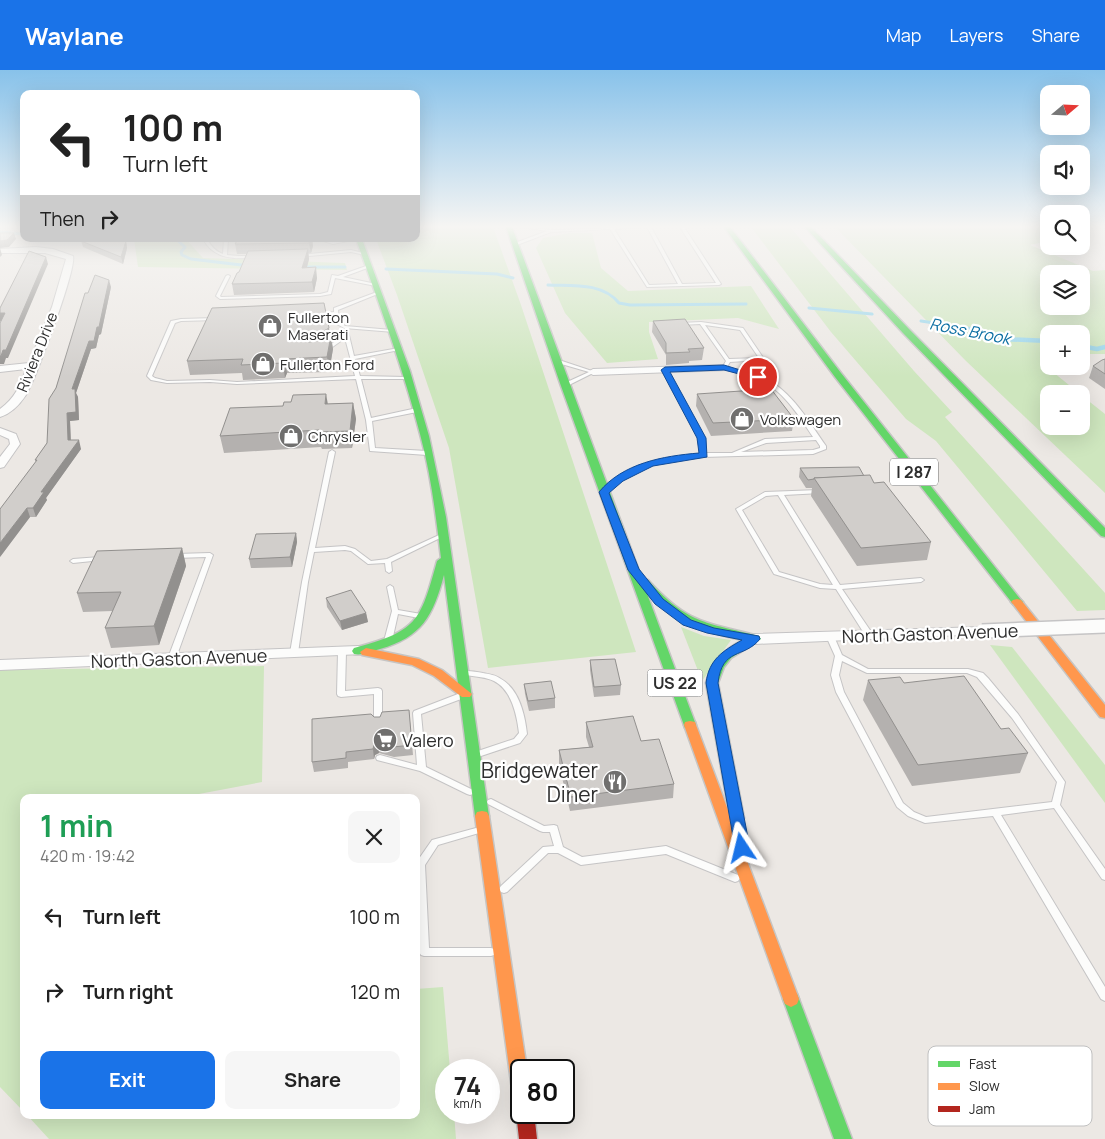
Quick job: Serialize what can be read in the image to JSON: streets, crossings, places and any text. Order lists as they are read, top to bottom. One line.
{"streets":{"highway":["I 287","US 22"],"street":["Riviera Drive","North Gaston Avenue"]},"water":["Ross Brook"],"places":{"shop":["Fullerton Maserati","Fullerton Ford","Volkswagen","Chrysler"],"supermarket":["Valero"],"restaurant":["Bridgewater Diner"]},"legend":["Fast","Slow","Jam"],"north":"right","page":{"header":"Waylane","nav":["Map","Layers","Share"],"map_buttons":["+","−"],"turn":["100 m","Turn left"],"then":"Then","heading":["1 min","420 m · 19:42"],"list":[{"name":"Turn left","value":"100 m"},{"name":"Turn right","value":"120 m"}],"buttons":["Exit","Share"],"speed":"74 km/h","limit":"80"}}
